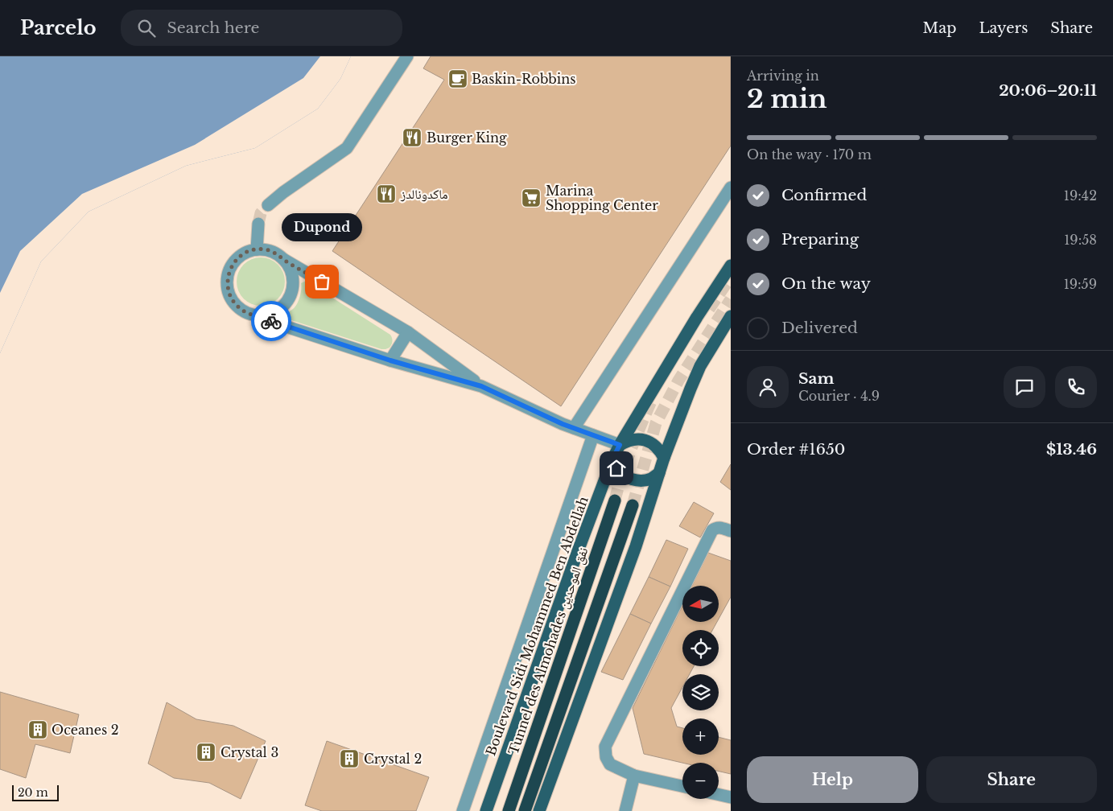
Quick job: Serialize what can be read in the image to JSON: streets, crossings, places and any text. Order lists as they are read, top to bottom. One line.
{"streets":{"highway":["Tunnel des Almohades نفق الموحدين"],"main road":["Boulevard Sidi Mohammed Ben Abdellah"]},"places":{"cafe":["Baskin-Robbins"],"restaurant":["Burger King","ماكدونالدز"],"supermarket":["Marina Shopping Center"],"other":["Dupond"],"building":["Oceanes 2","Crystal 3","Crystal 2"]},"scale_bar":"20 m","north":"left","page":{"header":"Parcelo","search":"Search here","nav":["Map","Layers","Share"],"heading":["2 min","Arriving in","20:06–20:11"],"panel":["Sam","Courier · 4.9","Order #1650","$13.46"],"bar":"On the way · 170 m","list":[["Confirmed","19:42"],["Preparing","19:58"],["On the way","19:59"],"Delivered"],"bubble":"Dupond","map_buttons":["+","−"],"buttons":["Help","Share"],"scale":"20 m"}}
